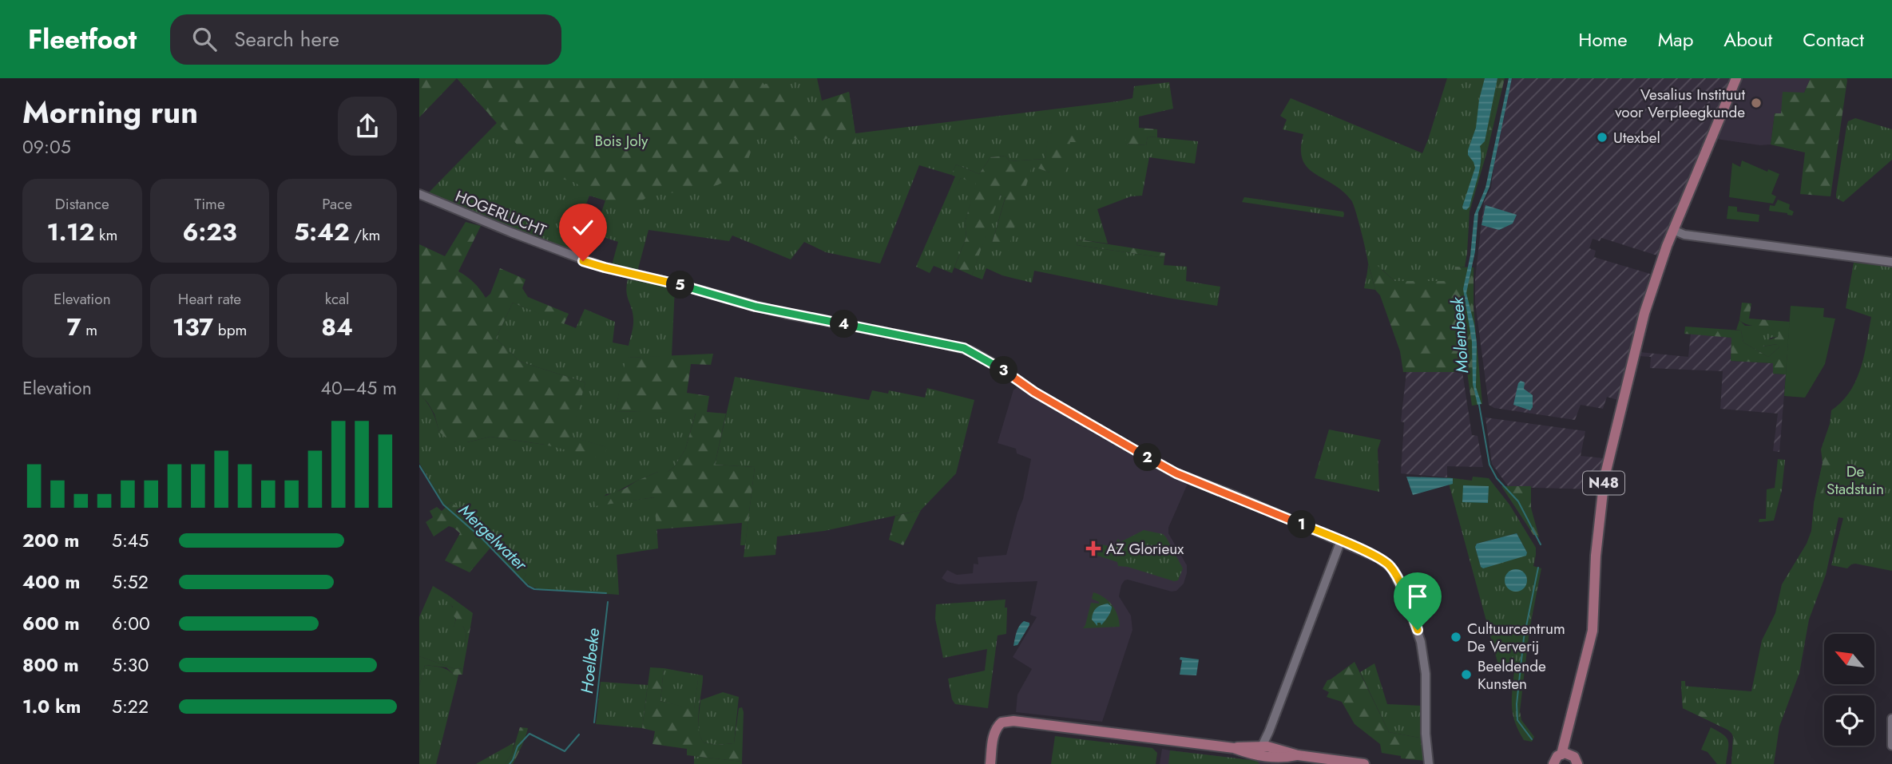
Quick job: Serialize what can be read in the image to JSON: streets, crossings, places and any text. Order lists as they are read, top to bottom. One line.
{"streets":{"main road":["N48"],"street":["HOGERLUCHT"]},"water":["Molenbeek","Mergelwater","Hoelbeke"],"parks":["Bois Joly","De Stadstuin"],"places":{"other":["Vesalius Instituut voor Verpleegkunde","Utexbel","Cultuurcentrum De Ververij","Beeldende Kunsten"],"health":["AZ Glorieux"]},"north":"top left","page":{"header":"Fleetfoot","search":"Search here","nav":["Home","Map","About","Contact"],"heading":["Morning run","09:05"],"stats":[["Distance","1.12 km"],["Time","6:23"],["Pace","5:42 /km"],["Elevation","7 m"],["Heart rate","137 bpm"],["kcal","84"]],"pins":["5","4","3","2","1"],"chart":["Elevation","40–45 m"],"list":[{"name":"200 m","note":"5:45"},{"name":"400 m","note":"5:52"},{"name":"600 m","note":"6:00"},{"name":"800 m","note":"5:30"},{"name":"1.0 km","note":"5:22"}]}}
